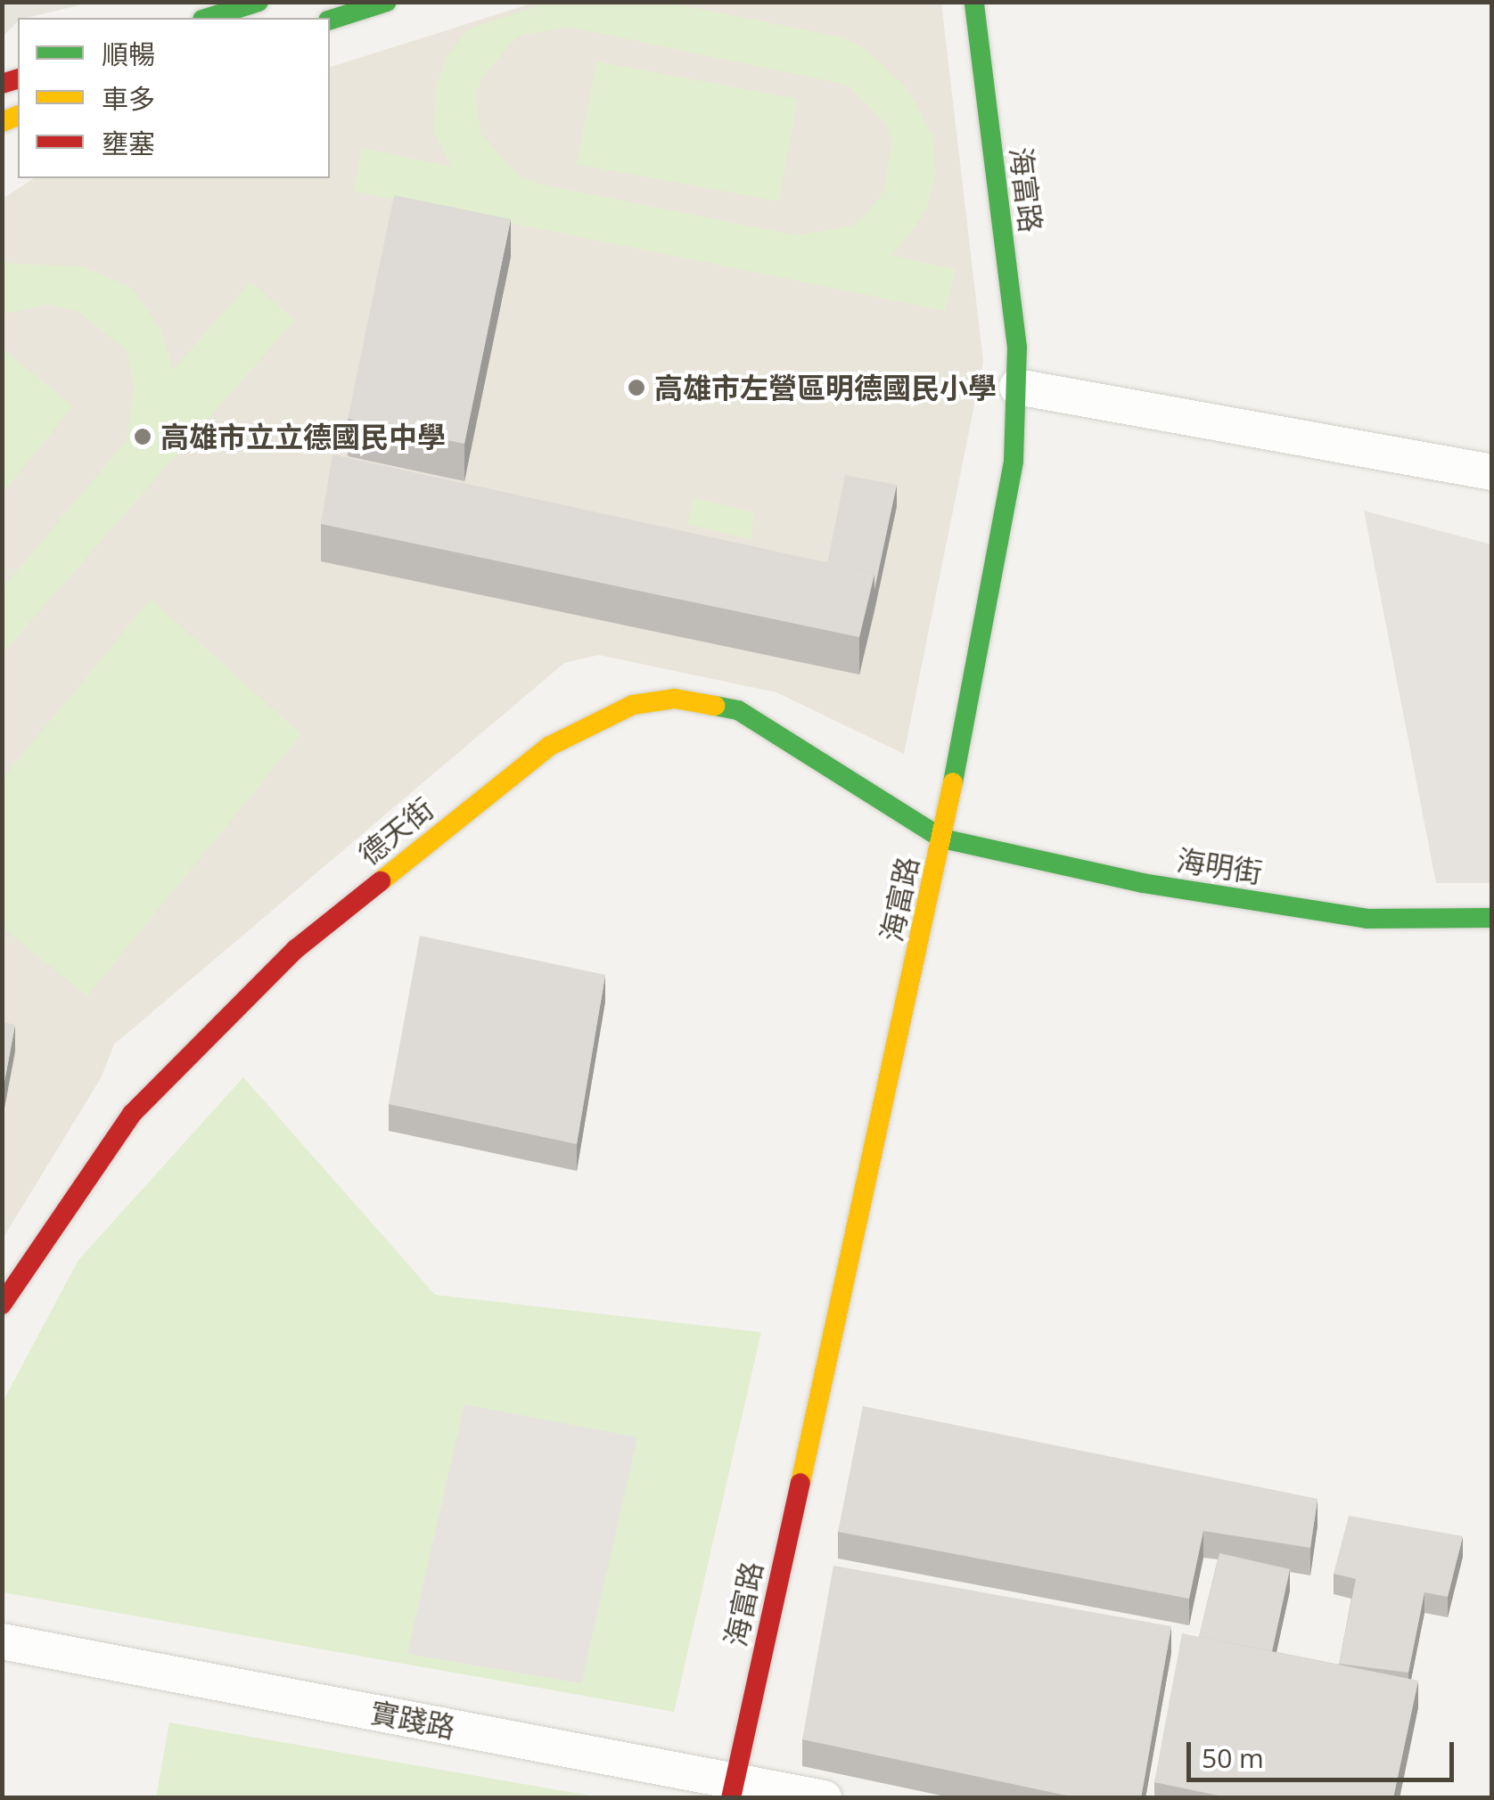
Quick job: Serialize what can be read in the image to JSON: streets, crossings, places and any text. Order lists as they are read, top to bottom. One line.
{"streets":{"street":["海富路","德天街","海明街","實踐路"]},"crossings":[["海富路","德天街"],["海富路","海明街"],["海富路","實踐路"],["德天街","海明街"]],"places":["高雄市左營區明德國民小學","高雄市立立德國民中學"],"legend":["順暢","車多","壅塞"],"scale_bar":"50 m"}
